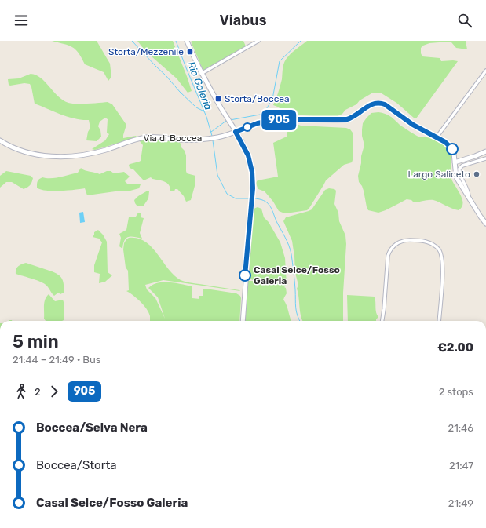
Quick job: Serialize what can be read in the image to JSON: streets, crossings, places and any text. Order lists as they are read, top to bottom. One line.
{"streets":{"main road":["Via di Boccea"]},"water":["Rio Galeria"],"places":{"transit":["Storta/Mezzenile","Storta/Boccea"],"other":["Largo Saliceto","Casal Selce/Fosso Galeria"]},"lines":["bus line 905"],"page":{"header":"Viabus","on_map":"905","heading":["5 min","21:44 – 21:49 · Bus","€2.00"],"legs":["2","905","2 stops"],"list":[{"name":"Boccea/Selva Nera","value":"21:46"},{"name":"Boccea/Storta","value":"21:47"},{"name":"Casal Selce/Fosso Galeria","value":"21:49"}]}}
